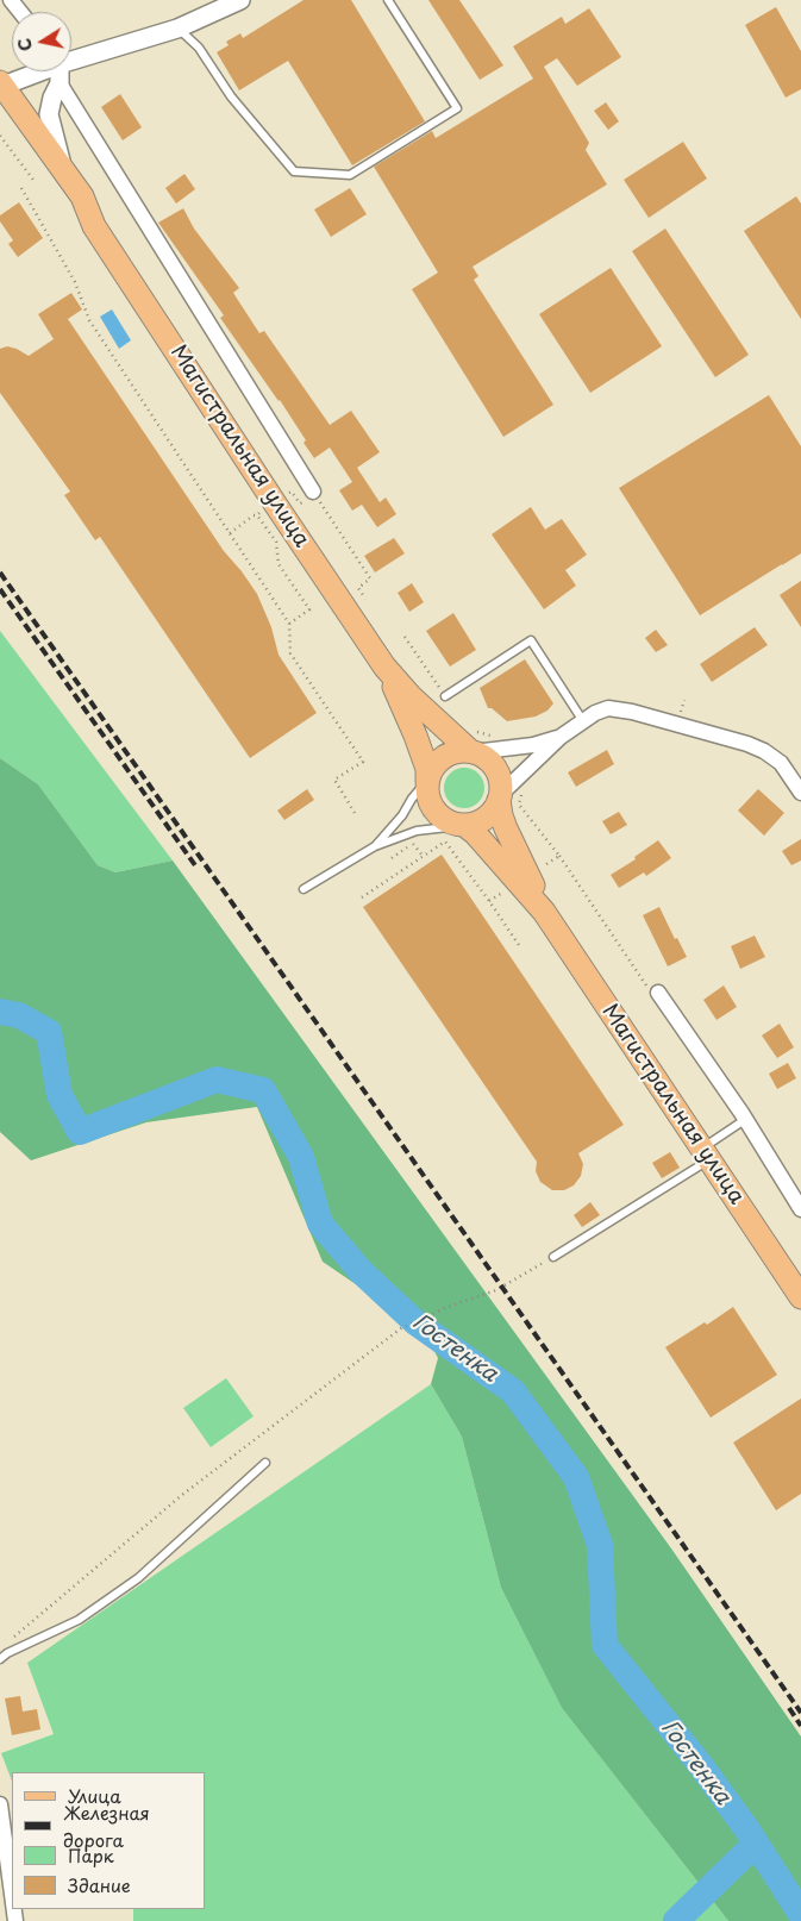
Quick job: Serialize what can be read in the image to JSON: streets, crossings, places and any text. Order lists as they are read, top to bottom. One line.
{"streets":{"main road":["Магистральная улица"]},"water":["Гостенка"],"legend":["Улица","Железная дорога","Парк","Здание"],"north":"left"}
